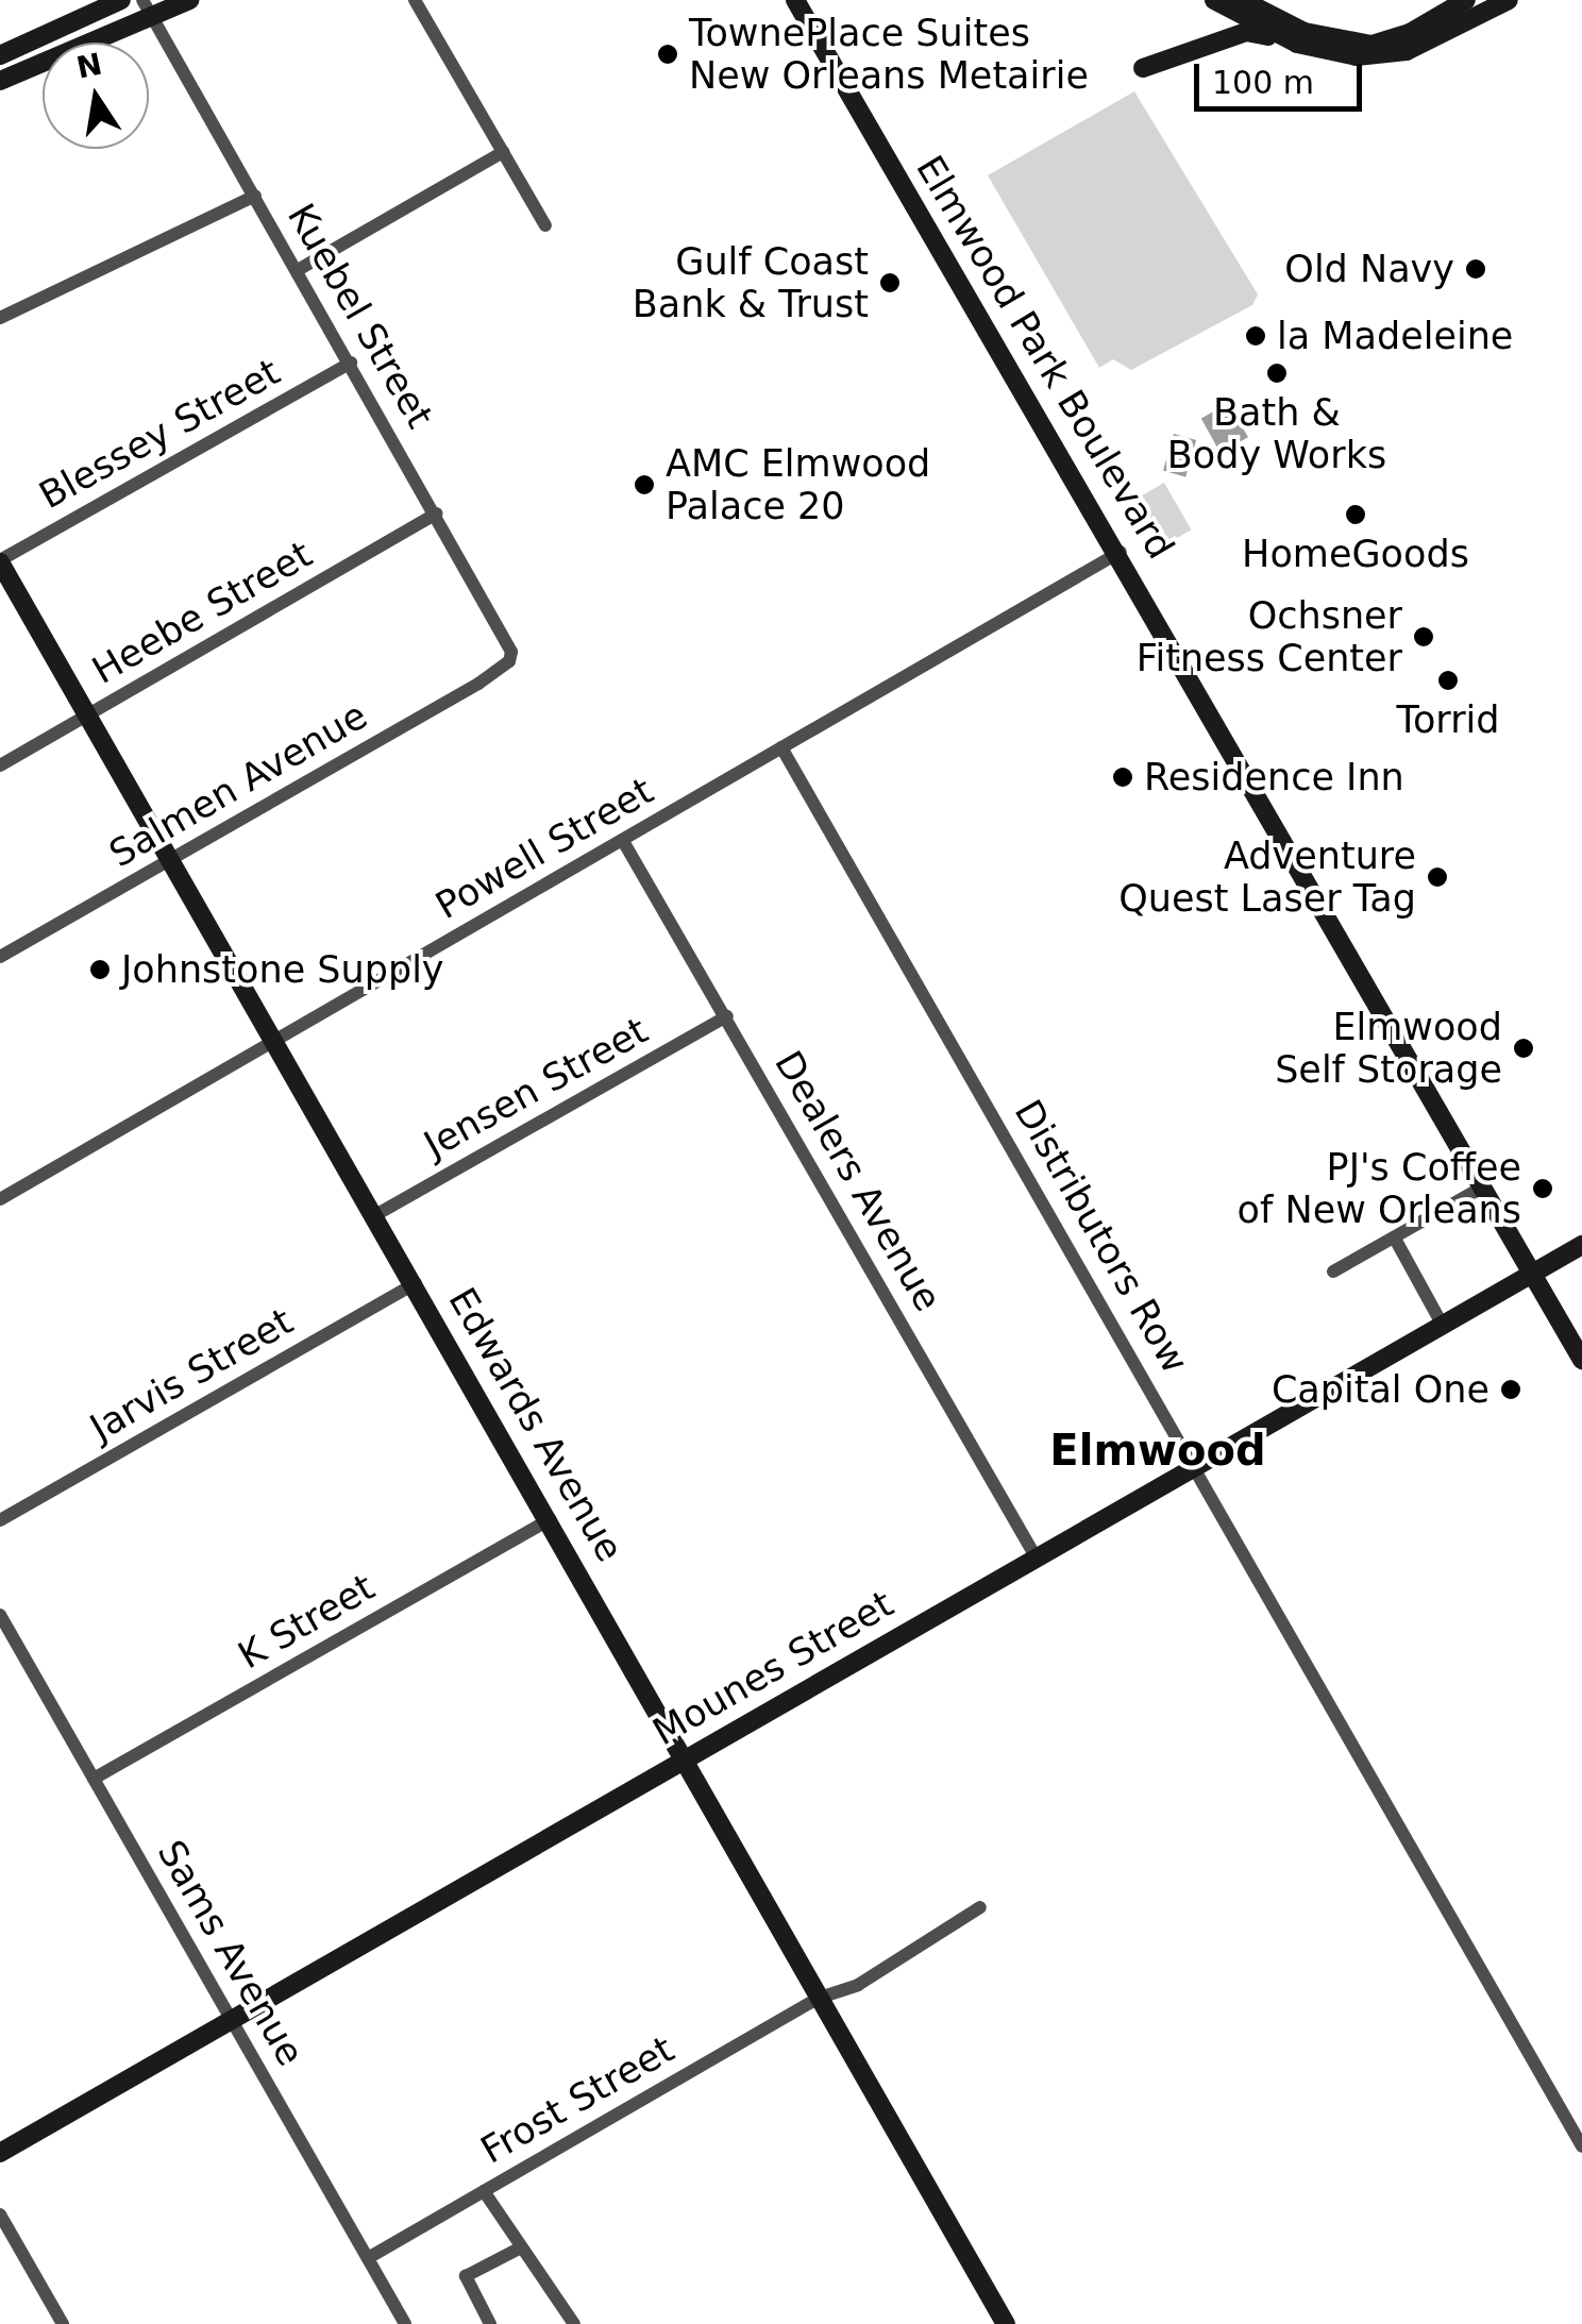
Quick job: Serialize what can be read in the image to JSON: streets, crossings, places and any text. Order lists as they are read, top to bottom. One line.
{"streets":{"street":["Kuebel Street","Elmwood Park Boulevard","Blessey Street","Heebe Street","Salmen Avenue","Powell Street","Jensen Street","Dealers Avenue","Distributors Row","Jarvis Street","Edwards Avenue","K Street","Mounes Street","Sams Avenue","Frost Street"]},"crossings":[["Kuebel Street","Blessey Street"],["Kuebel Street","Heebe Street"],["Kuebel Street","Salmen Avenue"],["Elmwood Park Boulevard","Powell Street"],["Elmwood Park Boulevard","Mounes Street"],["Blessey Street","Edwards Avenue"],["Heebe Street","Edwards Avenue"],["Salmen Avenue","Edwards Avenue"],["Powell Street","Dealers Avenue"],["Powell Street","Distributors Row"],["Powell Street","Edwards Avenue"],["Jensen Street","Dealers Avenue"],["Jensen Street","Edwards Avenue"],["Dealers Avenue","Mounes Street"],["Distributors Row","Mounes Street"],["Jarvis Street","Edwards Avenue"],["Edwards Avenue","K Street"],["Edwards Avenue","Mounes Street"],["Edwards Avenue","Frost Street"],["K Street","Sams Avenue"],["Mounes Street","Sams Avenue"],["Sams Avenue","Frost Street"]],"districts":["Elmwood"],"places":["TownePlace Suites New Orleans Metairie","Old Navy","Gulf Coast Bank & Trust","la Madeleine","Bath & Body Works","AMC Elmwood Palace 20","HomeGoods","Ochsner Fitness Center","Torrid","Residence Inn","Adventure Quest Laser Tag","Johnstone Supply","Elmwood Self Storage","PJ's Coffee of New Orleans","Capital One"],"scale_bar":"100 m","north":"top"}
